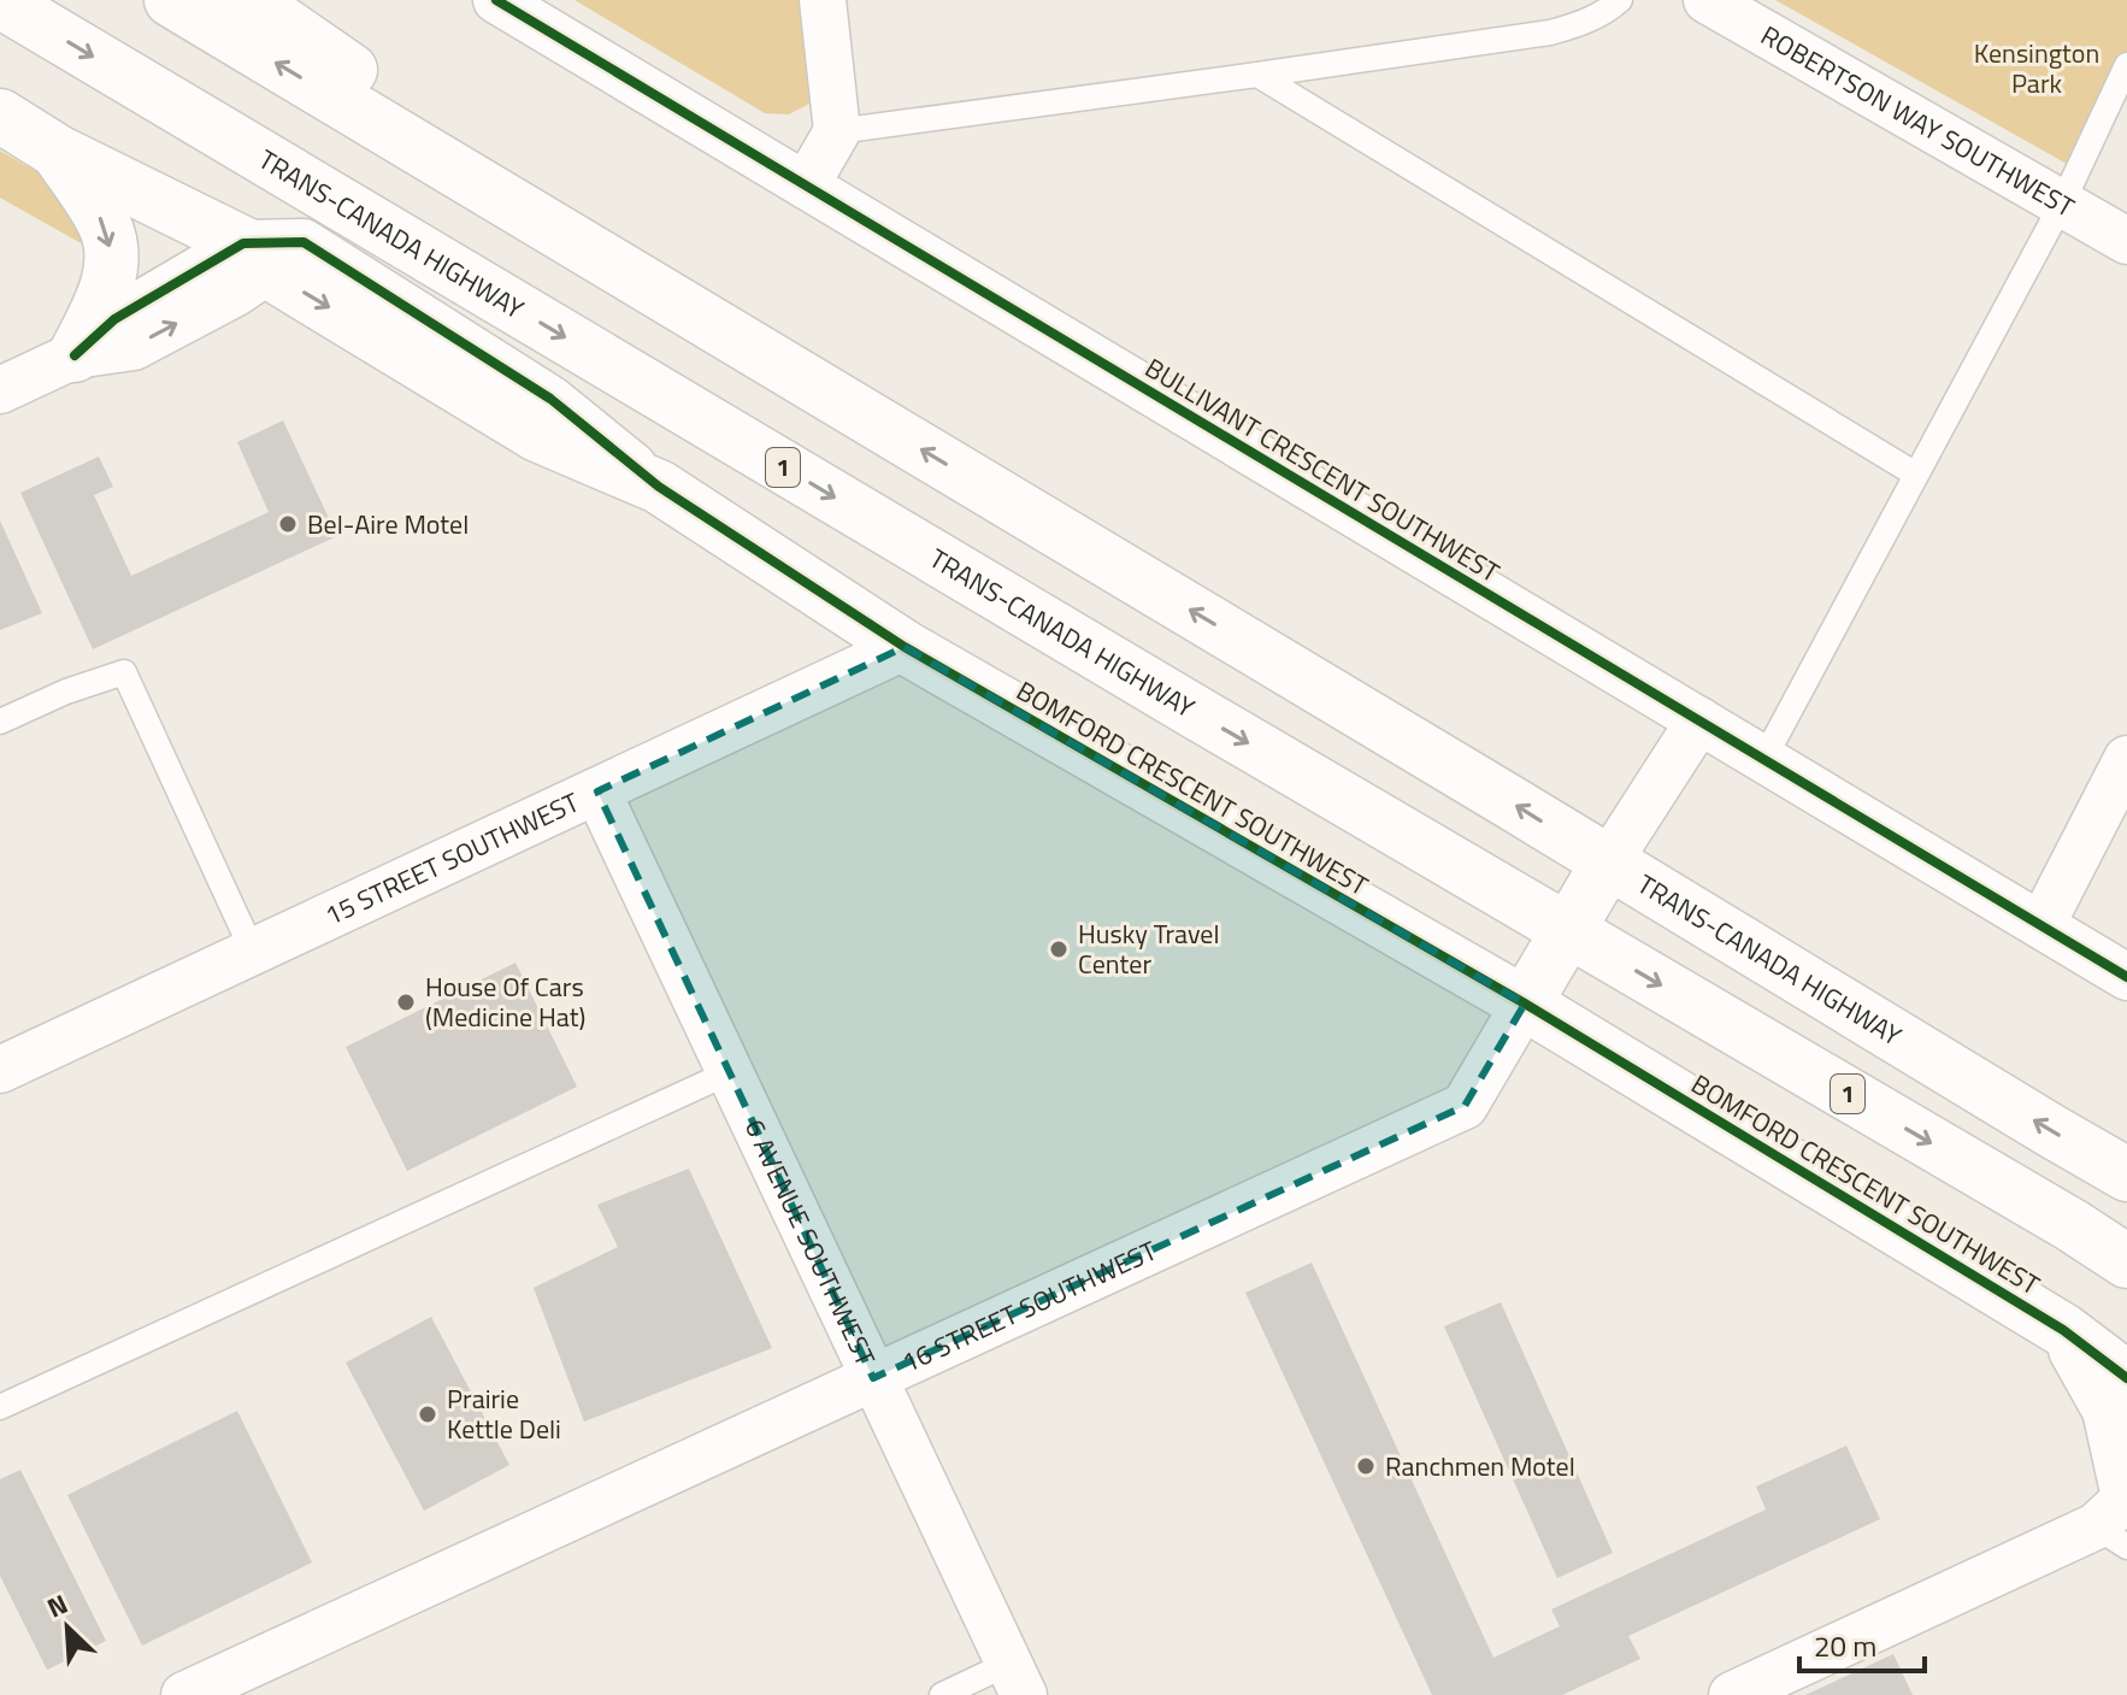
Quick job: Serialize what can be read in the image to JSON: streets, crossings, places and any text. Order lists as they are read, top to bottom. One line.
{"streets":{"main road":["TRANS-CANADA HIGHWAY","1","BOMFORD CRESCENT SOUTHWEST","16 STREET SOUTHWEST"],"street":["ROBERTSON WAY SOUTHWEST","BULLIVANT CRESCENT SOUTHWEST","15 STREET SOUTHWEST","6 AVENUE SOUTHWEST"]},"crossings":[["TRANS-CANADA HIGHWAY","16 STREET SOUTHWEST"],["BULLIVANT CRESCENT SOUTHWEST","16 STREET SOUTHWEST"],["BOMFORD CRESCENT SOUTHWEST","15 STREET SOUTHWEST"],["BOMFORD CRESCENT SOUTHWEST","16 STREET SOUTHWEST"],["15 STREET SOUTHWEST","6 AVENUE SOUTHWEST"],["6 AVENUE SOUTHWEST","16 STREET SOUTHWEST"]],"parks":["Kensington Park"],"places":["Bel-Aire Motel","Husky Travel Center","House Of Cars (Medicine Hat)","Prairie Kettle Deli","Ranchmen Motel"],"scale_bar":"20 m","north":"top left"}
